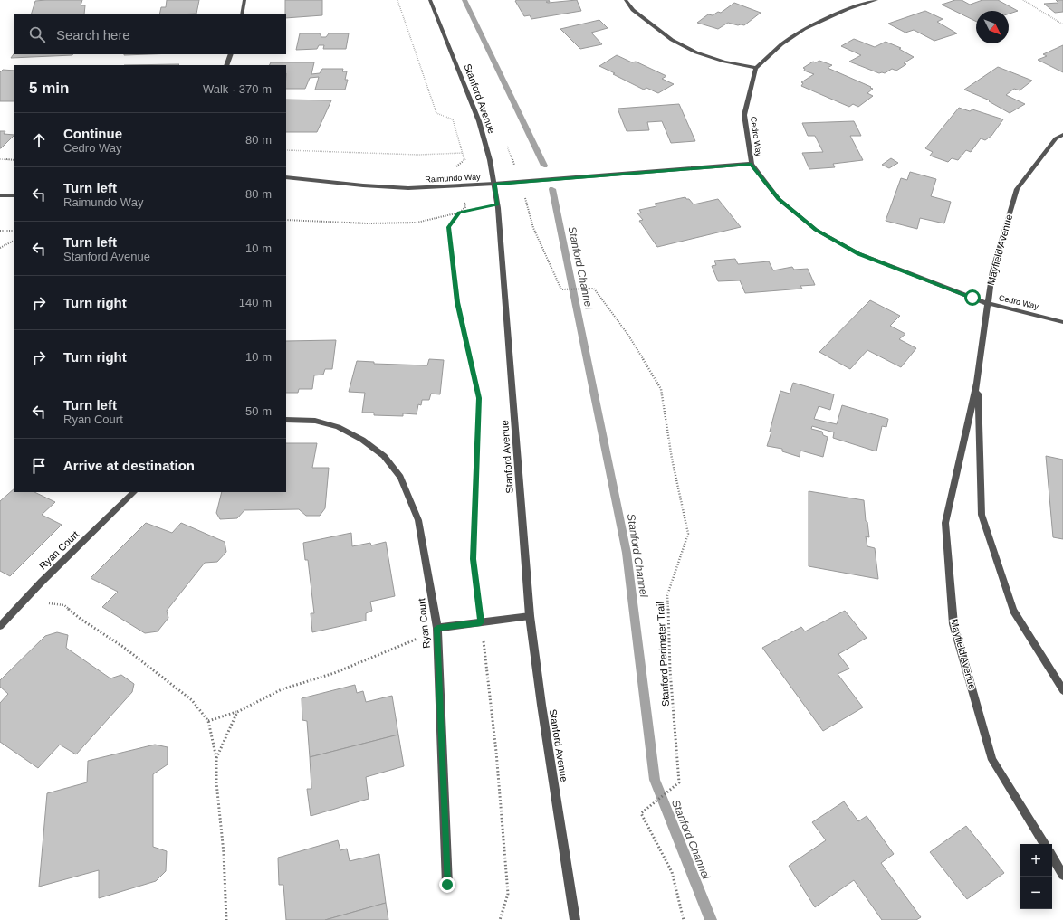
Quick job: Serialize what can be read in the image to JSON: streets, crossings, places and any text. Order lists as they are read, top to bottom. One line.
{"streets":{"street":["Stanford Avenue","Cedro Way","Raimundo Way","Mayfield Avenue","Ryan Court"],"path":["Stanford Perimeter Trail"]},"crossings":[["Stanford Avenue","Raimundo Way"],["Cedro Way","Raimundo Way"],["Cedro Way","Mayfield Avenue"]],"water":["Stanford Channel"],"north":"bottom right","page":{"search":"Search here","heading":["5 min","Walk · 370 m"],"list":[["Continue","Cedro Way","80 m"],["Turn left","Raimundo Way","80 m"],["Turn left","Stanford Avenue","10 m"],["Turn right","140 m"],["Turn right","10 m"],["Turn left","Ryan Court","50 m"],"Arrive at destination"],"map_buttons":["+","−"]}}
